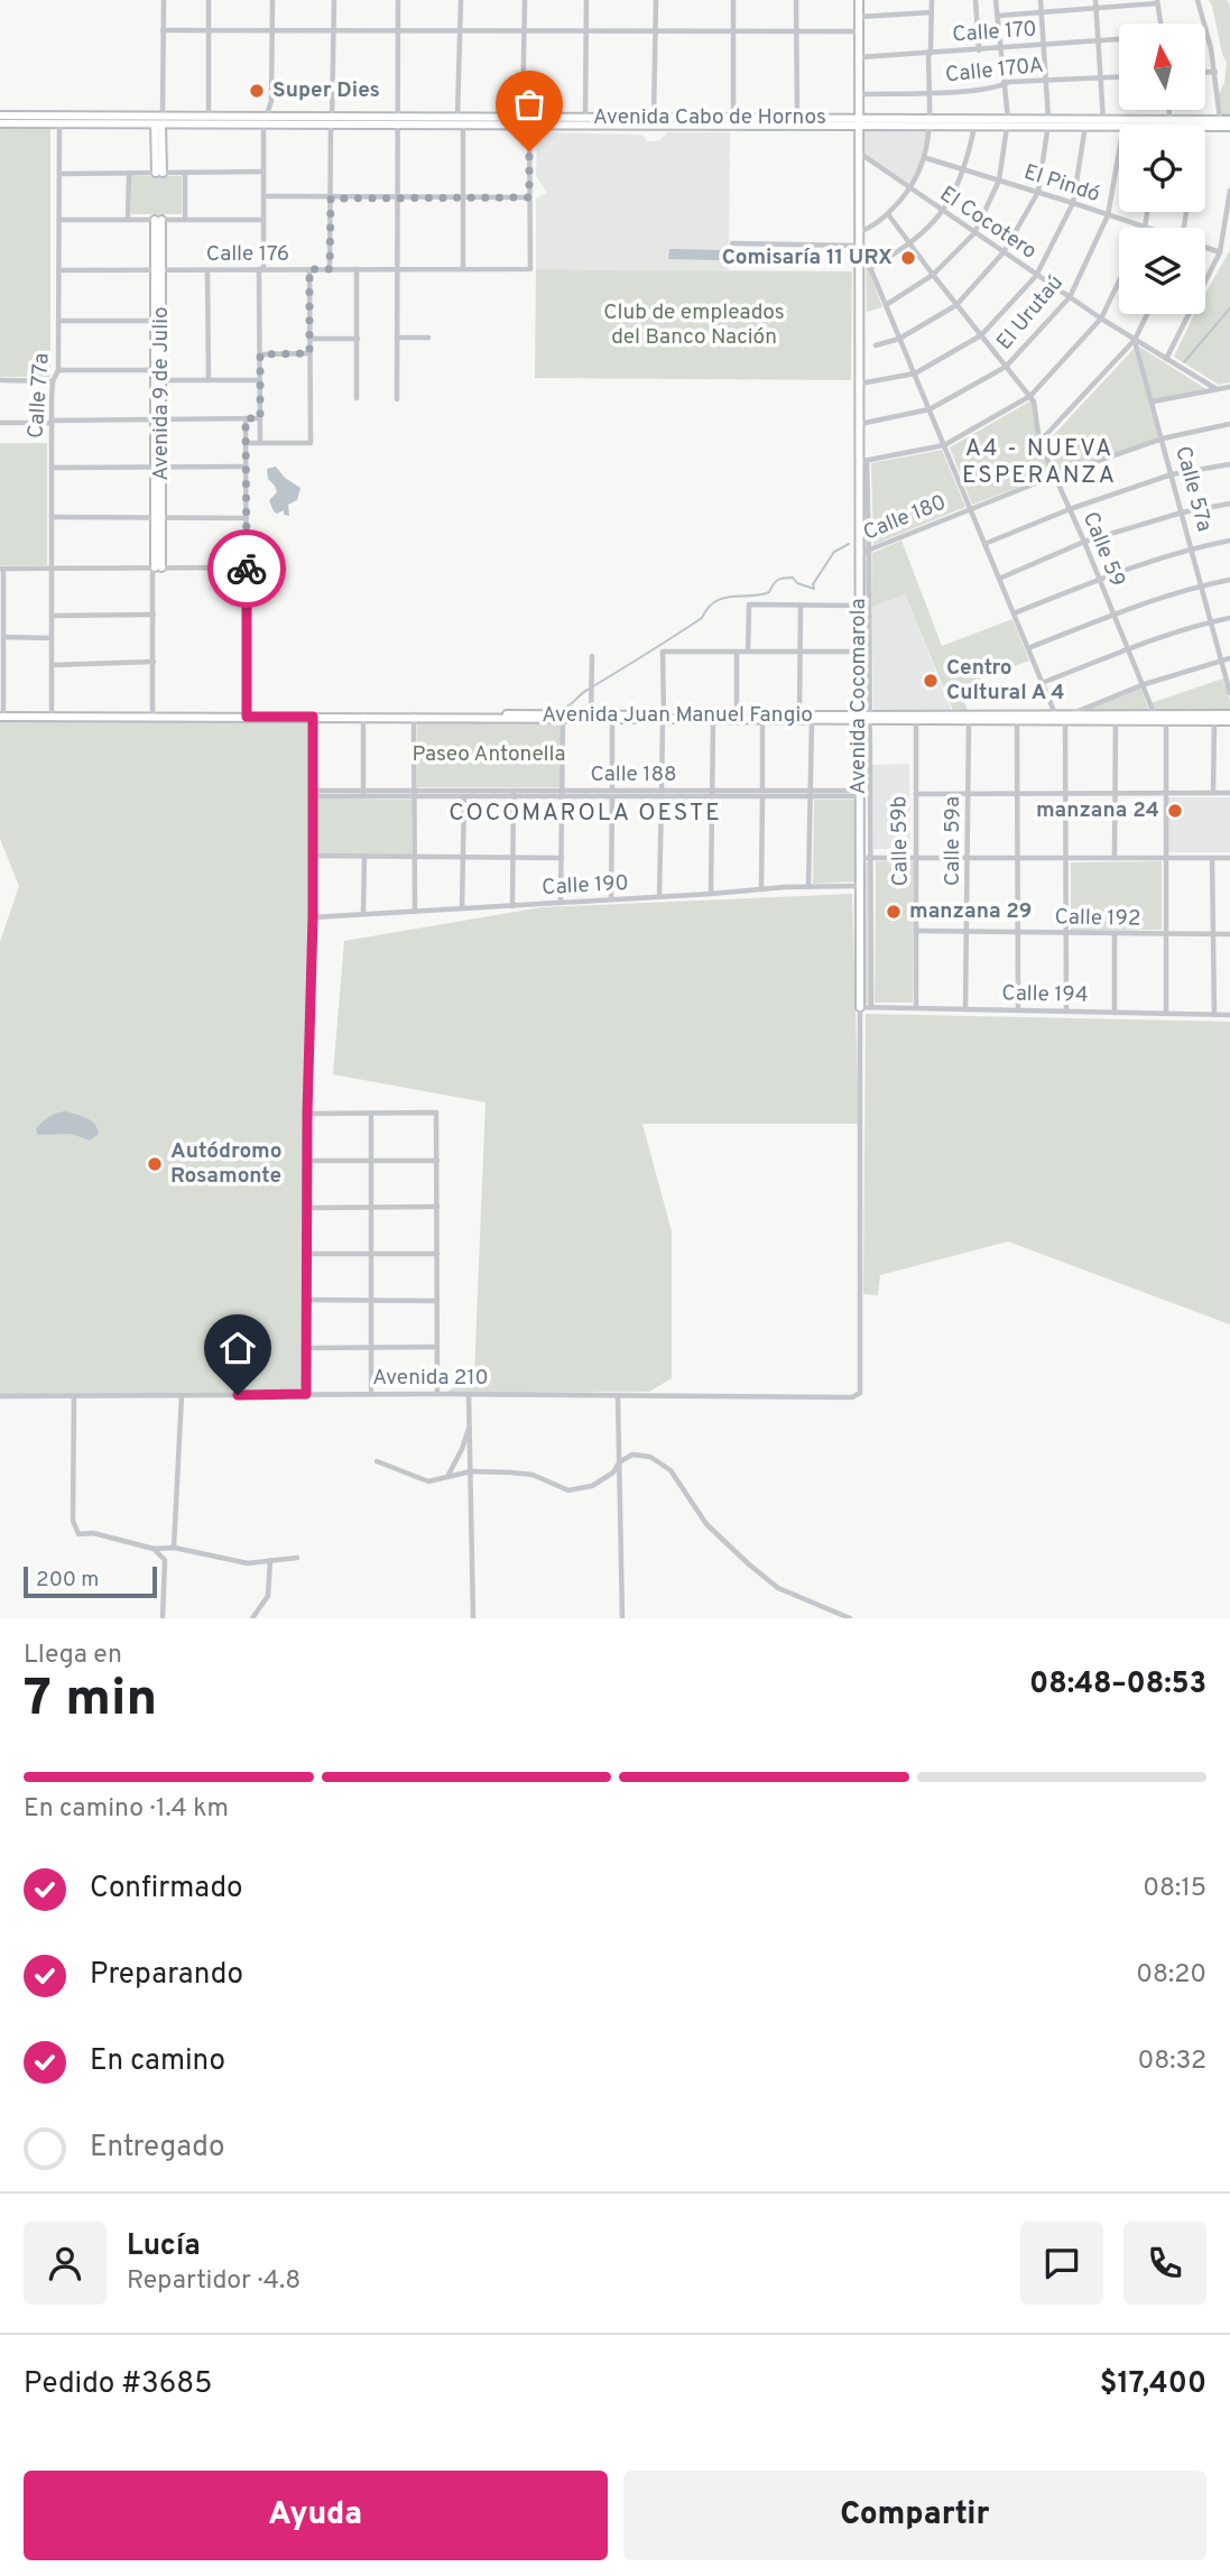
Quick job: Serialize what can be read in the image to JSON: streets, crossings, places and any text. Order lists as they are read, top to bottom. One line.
{"streets":{"main road":["Avenida Cabo de Hornos","Avenida 9 de Julio","Avenida Cocomarola","Avenida Juan Manuel Fangio"],"street":["Calle 170","Calle 170A","El Pindó","El Cocotero","Calle 176","El Urutaú","Calle 77a","Calle 57a","Calle 180","Calle 59","Calle 188","Calle 59b","Calle 59a","Calle 190","Calle 192","Calle 194","Avenida 210"]},"crossings":[["Calle 170","Avenida Cocomarola"],["Calle 170A","Avenida Cocomarola"],["Avenida Cabo de Hornos","Calle 77a"],["Avenida Cabo de Hornos","Avenida Cocomarola"],["El Pindó","El Urutaú"],["El Cocotero","El Urutaú"],["El Cocotero","Calle 57a"],["Calle 176","Avenida 9 de Julio"],["Calle 176","Calle 77a"],["El Urutaú","Avenida Cocomarola"],["Calle 77a","Avenida Juan Manuel Fangio"],["Calle 57a","Calle 180"],["Calle 180","Calle 59"],["Calle 180","Avenida Cocomarola"],["Calle 59","Avenida Juan Manuel Fangio"],["Avenida Cocomarola","Avenida Juan Manuel Fangio"],["Avenida Cocomarola","Calle 188"],["Avenida Cocomarola","Calle 190"],["Avenida Cocomarola","Calle 194"],["Avenida Cocomarola","Avenida 210"],["Avenida Juan Manuel Fangio","Calle 59b"],["Avenida Juan Manuel Fangio","Calle 59a"],["Calle 59b","Calle 192"],["Calle 59b","Calle 194"],["Calle 59a","Calle 192"],["Calle 59a","Calle 194"]],"districts":["A4 - NUEVA ESPERANZA","COCOMAROLA OESTE"],"parks":["Club de empleados del Banco Nación","Paseo Antonella"],"places":["Super Dies","Comisaría 11 URX","Centro Cultural A 4","manzana 24","manzana 29","Autódromo Rosamonte"],"scale_bar":"200 m","north":"top","page":{"scale":"200 m","heading":["7 min","Llega en","08:48–08:53"],"panel":["Lucía","Repartidor · 4.8","Pedido #3685","$17,400"],"bar":"En camino · 1.4 km","list":[["Confirmado","08:15"],["Preparando","08:20"],["En camino","08:32"],"Entregado"],"buttons":["Ayuda","Compartir"]}}
